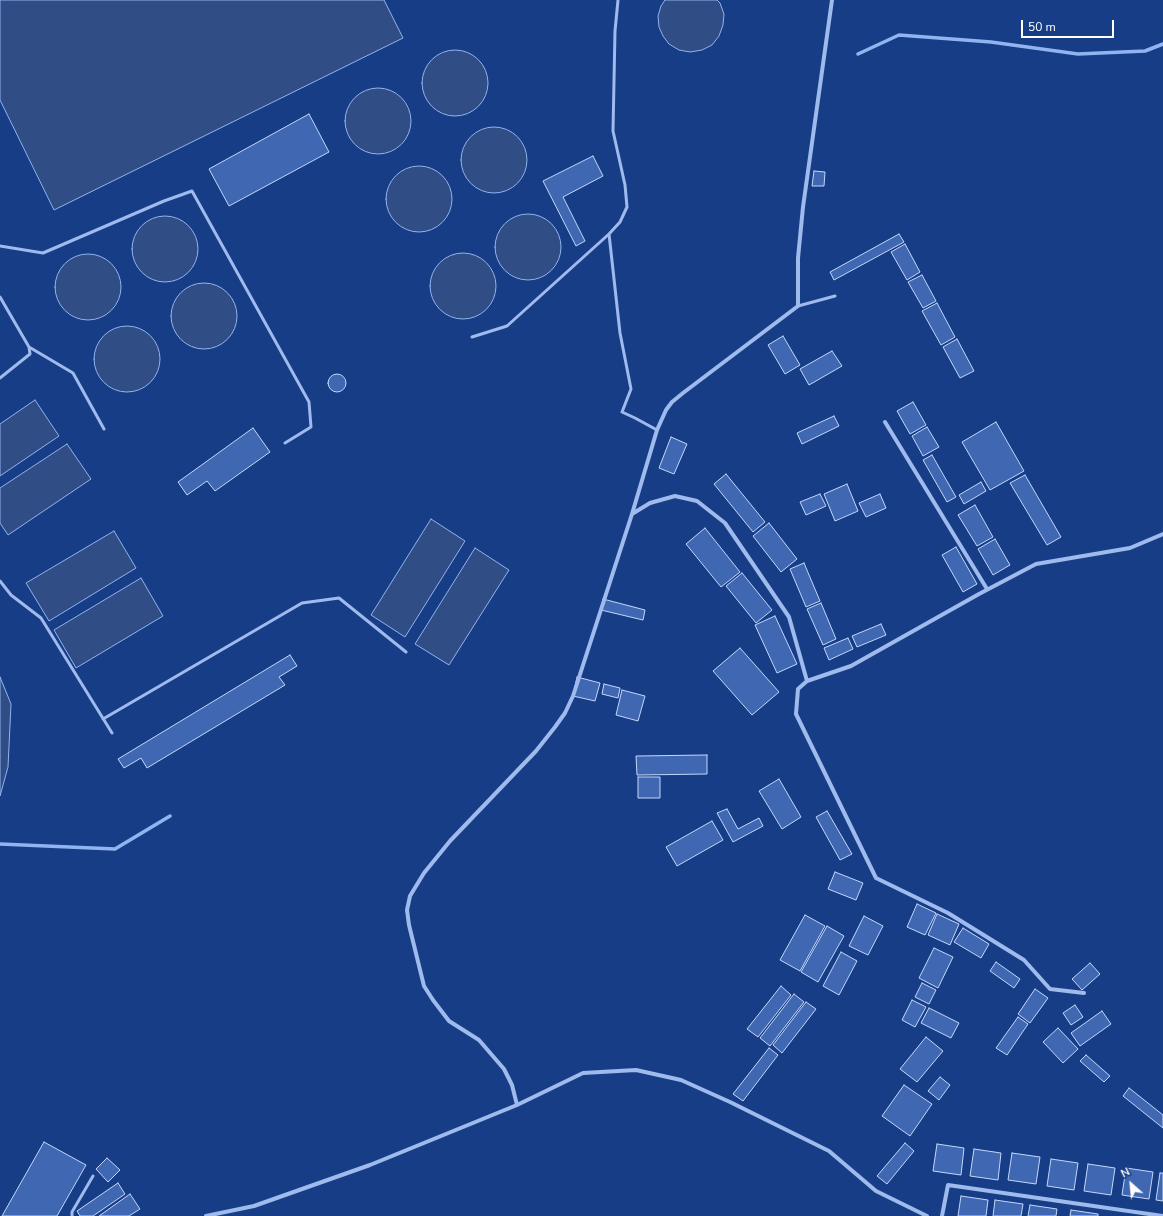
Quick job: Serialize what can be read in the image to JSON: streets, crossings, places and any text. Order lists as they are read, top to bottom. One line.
{"scale_bar":"50 m","north":"top left"}
